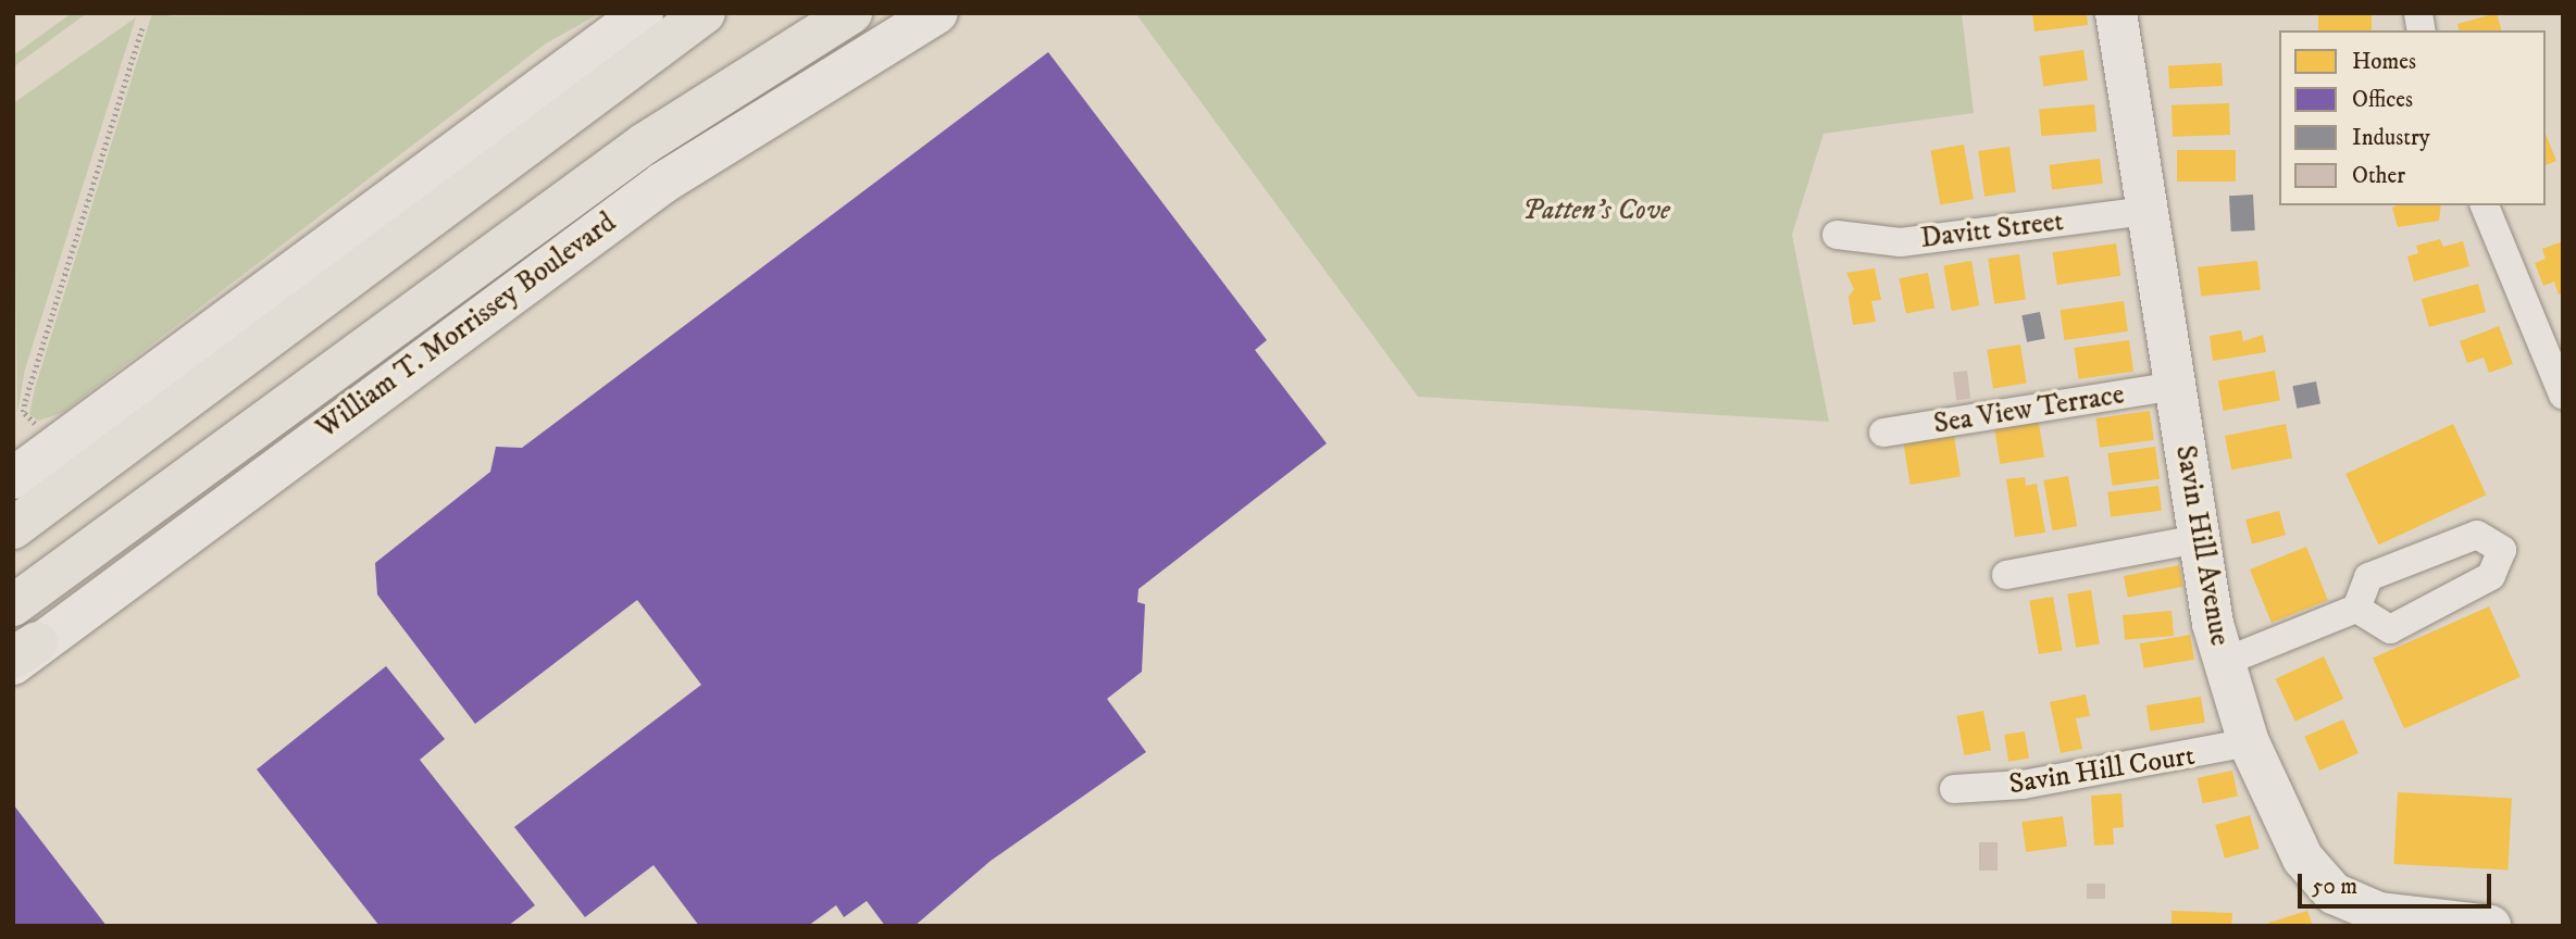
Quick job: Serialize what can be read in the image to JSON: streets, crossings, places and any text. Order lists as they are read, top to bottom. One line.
{"streets":{"main road":["William T. Morrissey Boulevard"],"street":["Davitt Street","Sea View Terrace","Savin Hill Avenue","Savin Hill Court"]},"crossings":[["Davitt Street","Savin Hill Avenue"],["Sea View Terrace","Savin Hill Avenue"],["Savin Hill Avenue","Savin Hill Court"]],"parks":["Patten's Cove"],"legend":["Homes","Offices","Industry","Other"],"scale_bar":"50 m"}
